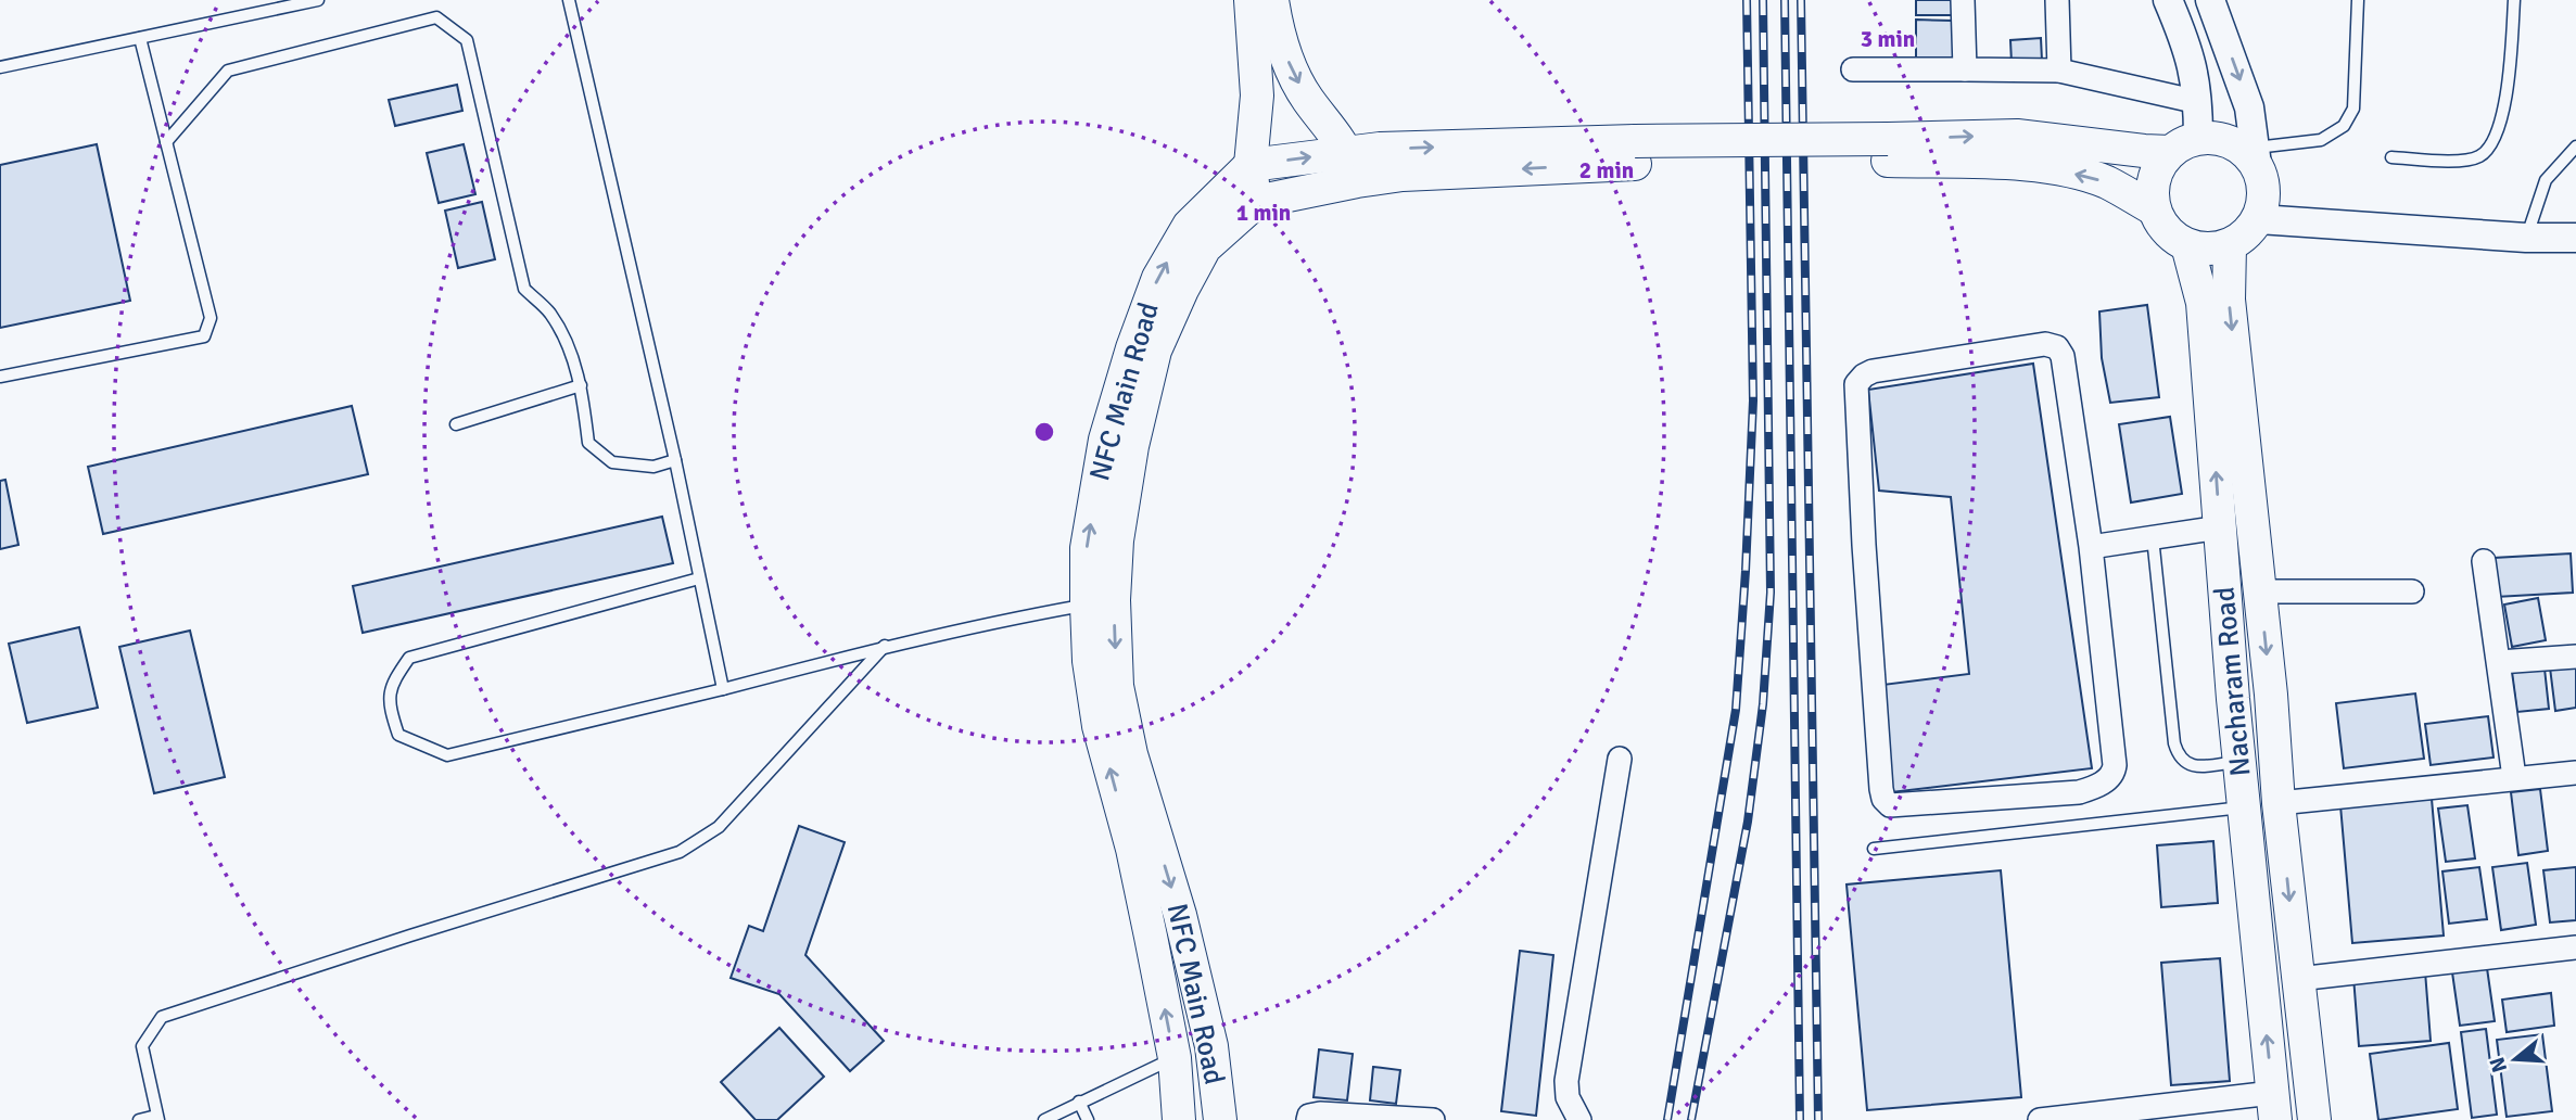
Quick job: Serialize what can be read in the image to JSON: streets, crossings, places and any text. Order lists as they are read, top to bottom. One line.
{"streets":{"main road":["NFC Main Road","Nacharam Road"]},"north":"left","rings":["3 min","2 min","1 min"]}
